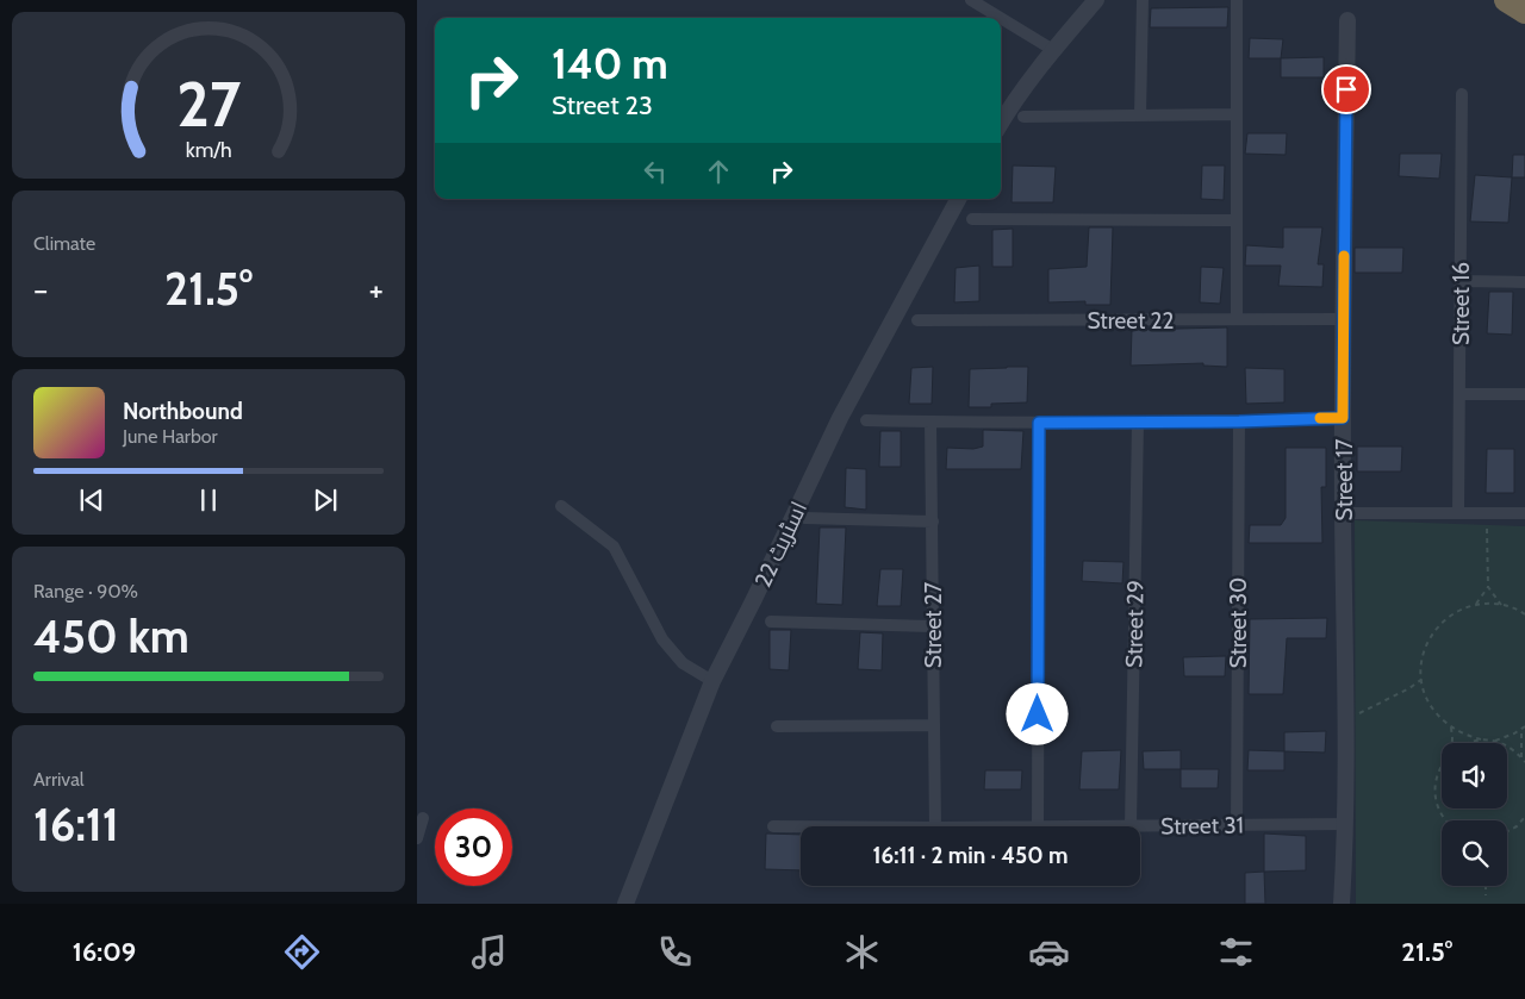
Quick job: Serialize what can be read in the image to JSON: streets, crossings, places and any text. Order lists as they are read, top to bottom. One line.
{"streets":{"street":["Street 16","Street 22","Street 17","اسٹریٹ 22","Street 30","Street 29","Street 27","Street 31"]},"crossings":[["Street 22","Street 17"],["Street 17","Street 31"],["Street 30","Street 31"],["Street 29","Street 31"]],"page":{"turn":["140 m","Street 23"],"tile":["Climate",["Range · 90%","450 km"],["Arrival","16:11"]],"heat":["−","21.5°","+"],"song":["Northbound","June Harbor"],"limit":"30","trip":"16:11 · 2 min · 450 m","tabs":["16:09","21.5°"],"gauge":["27","km/h"]}}
